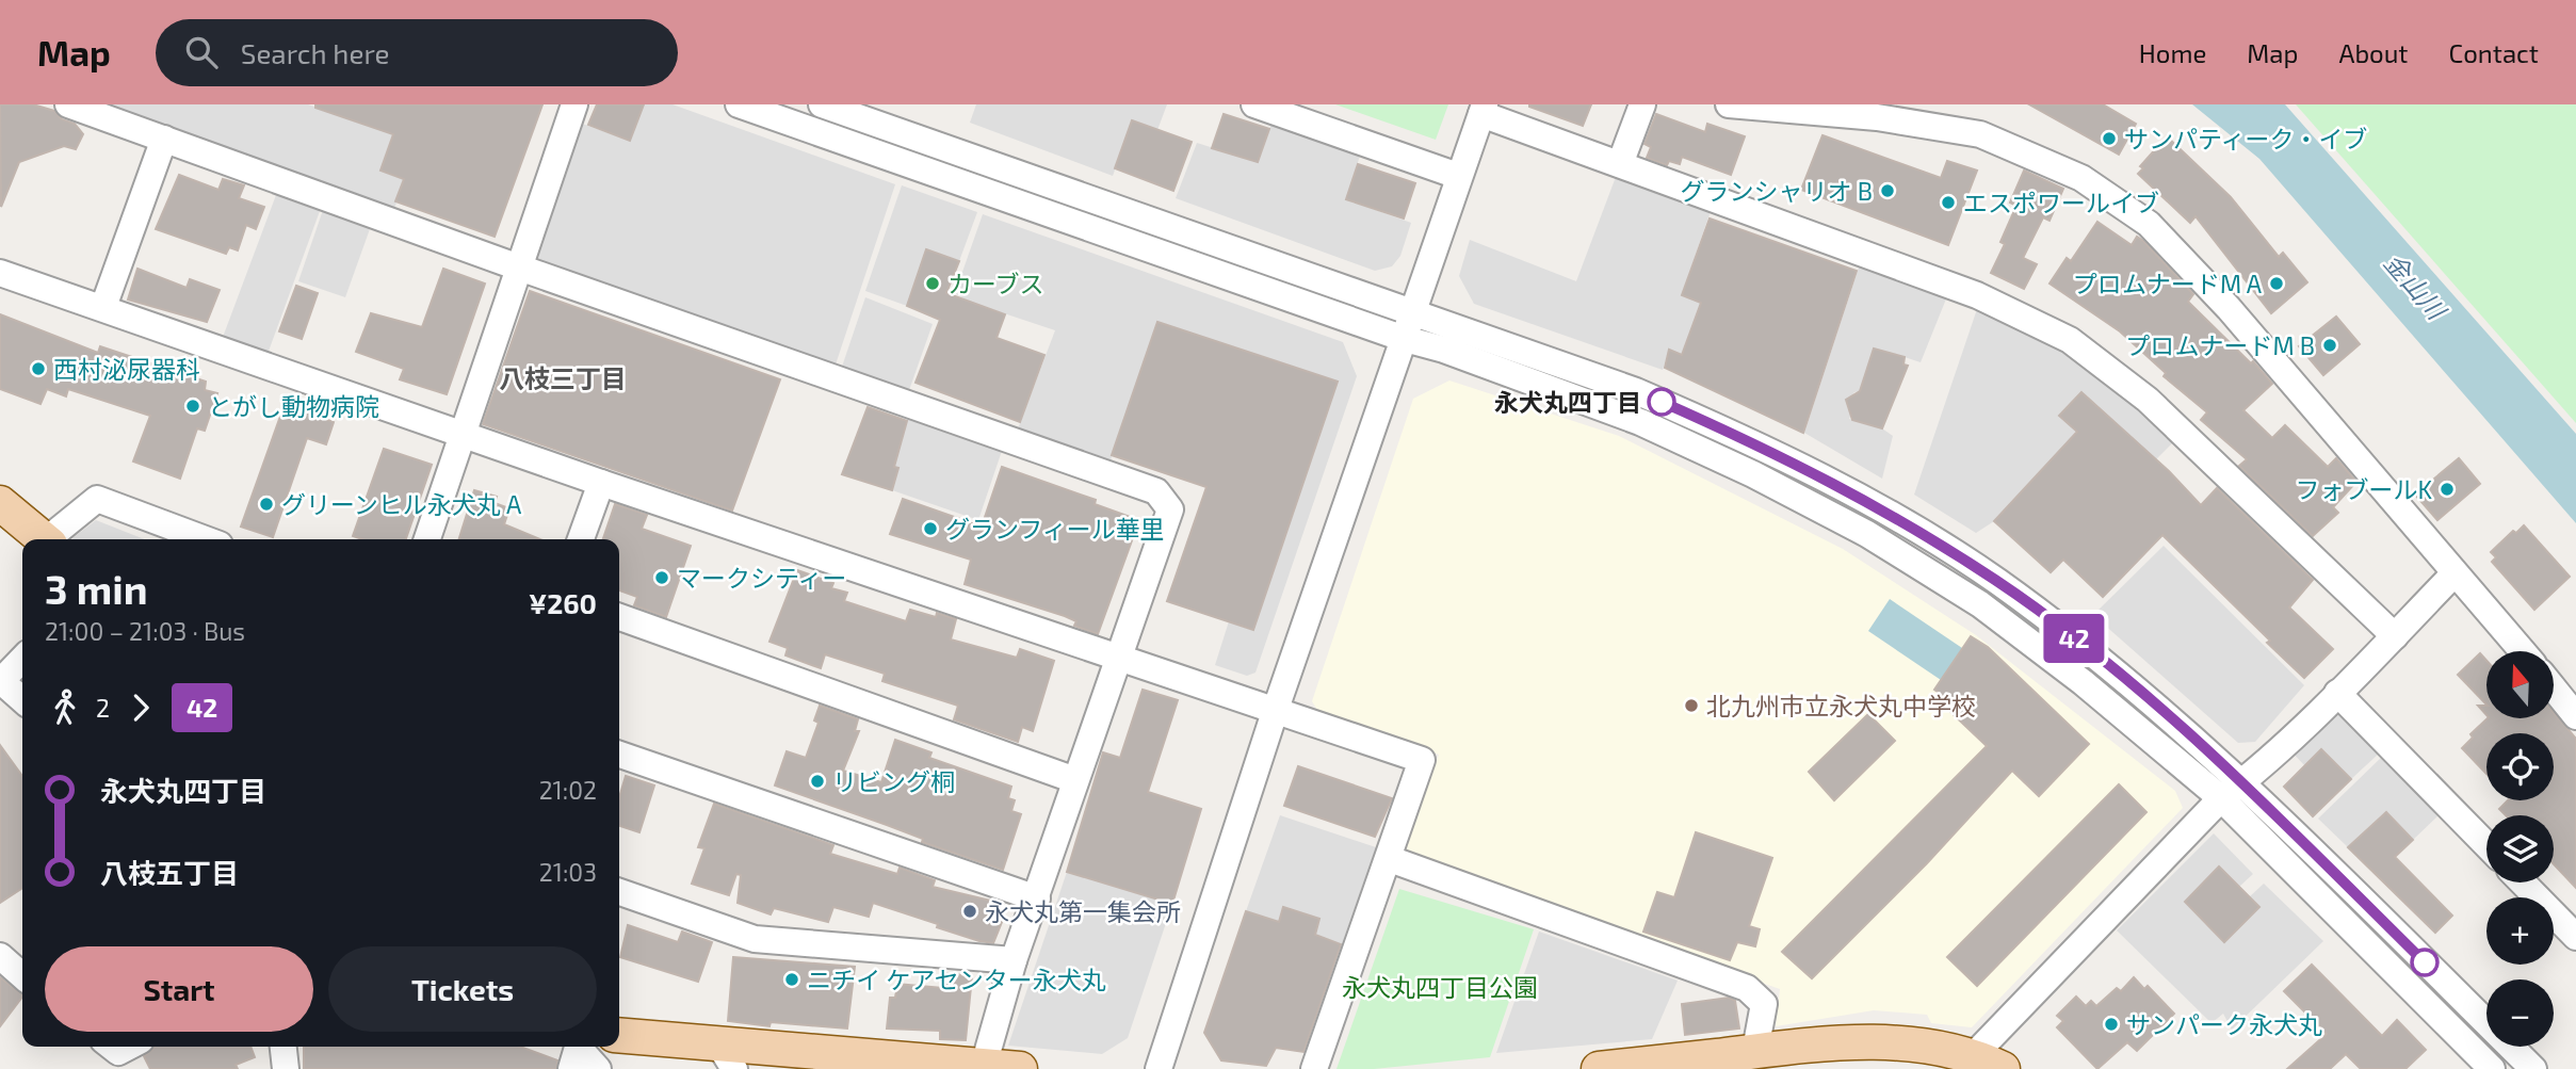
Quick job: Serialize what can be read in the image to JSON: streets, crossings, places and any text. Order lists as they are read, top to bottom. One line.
{"districts":["八枝三丁目"],"water":["金山川"],"parks":["永犬丸四丁目公園"],"places":["サンパティーク・イブ","グランシャリオ B","エスポワールイブ","カーブス","プロムナードM A","プロムナードM B","西村泌尿器科","永犬丸四丁目","とがし動物病院","フォブールK","グリーンヒル永犬丸 A","グランフィール華里","マークシティー","北九州市立永犬丸中学校","リビング桐","永犬丸第一集会所","ニチイ ケアセンター永犬丸","サンパーク永犬丸"],"lines":["bus line 42"],"north":"top","page":{"header":"Map","search":"Search here","nav":["Home","Map","About","Contact"],"on_map":"42","heading":["3 min","21:00 – 21:03 · Bus","¥260"],"map_buttons":["+","−"],"legs":["2","42"],"list":[{"name":"永犬丸四丁目","value":"21:02"},{"name":"八枝五丁目","value":"21:03"}],"buttons":["Start","Tickets"]}}
